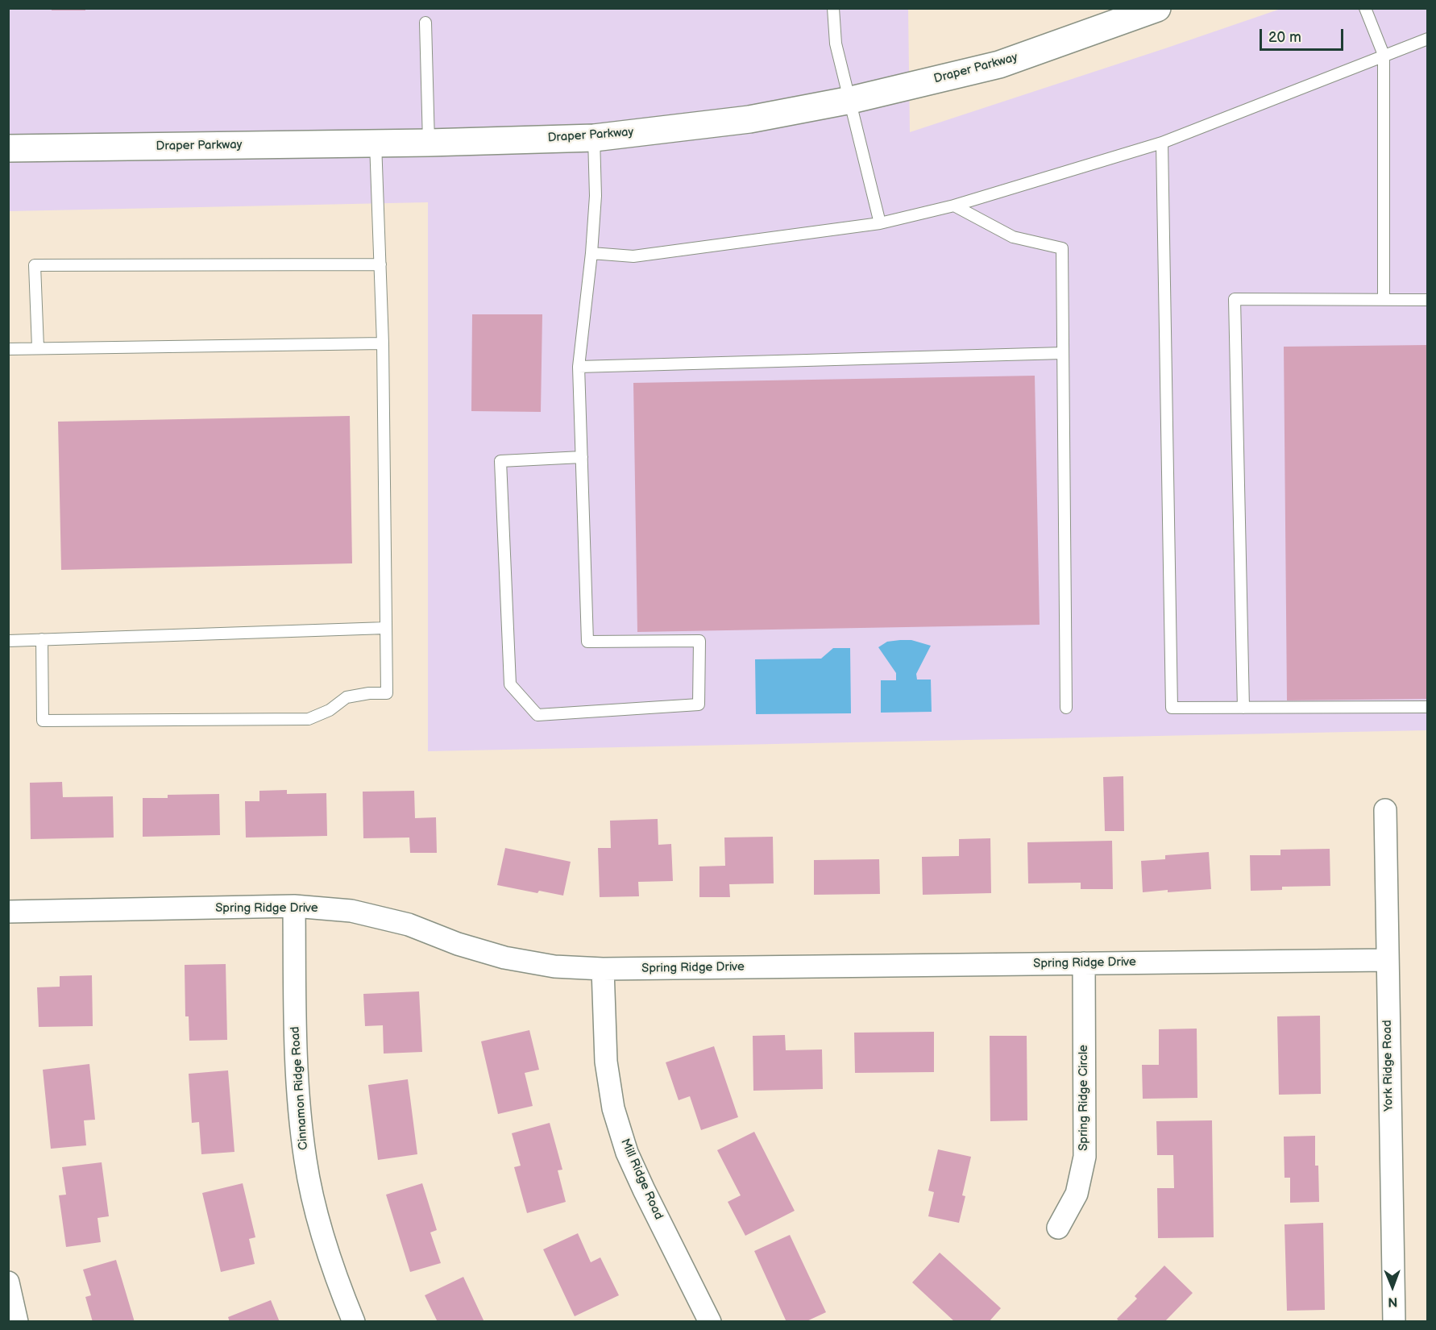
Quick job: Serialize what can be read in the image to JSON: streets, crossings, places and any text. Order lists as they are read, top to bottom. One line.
{"streets":{"main road":["Draper Parkway"],"street":["Spring Ridge Drive","York Ridge Road","Cinnamon Ridge Road","Spring Ridge Circle","Mill Ridge Road"]},"crossings":[["Spring Ridge Drive","York Ridge Road"],["Spring Ridge Drive","Cinnamon Ridge Road"],["Spring Ridge Drive","Spring Ridge Circle"],["Spring Ridge Drive","Mill Ridge Road"]],"scale_bar":"20 m","north":"bottom"}
